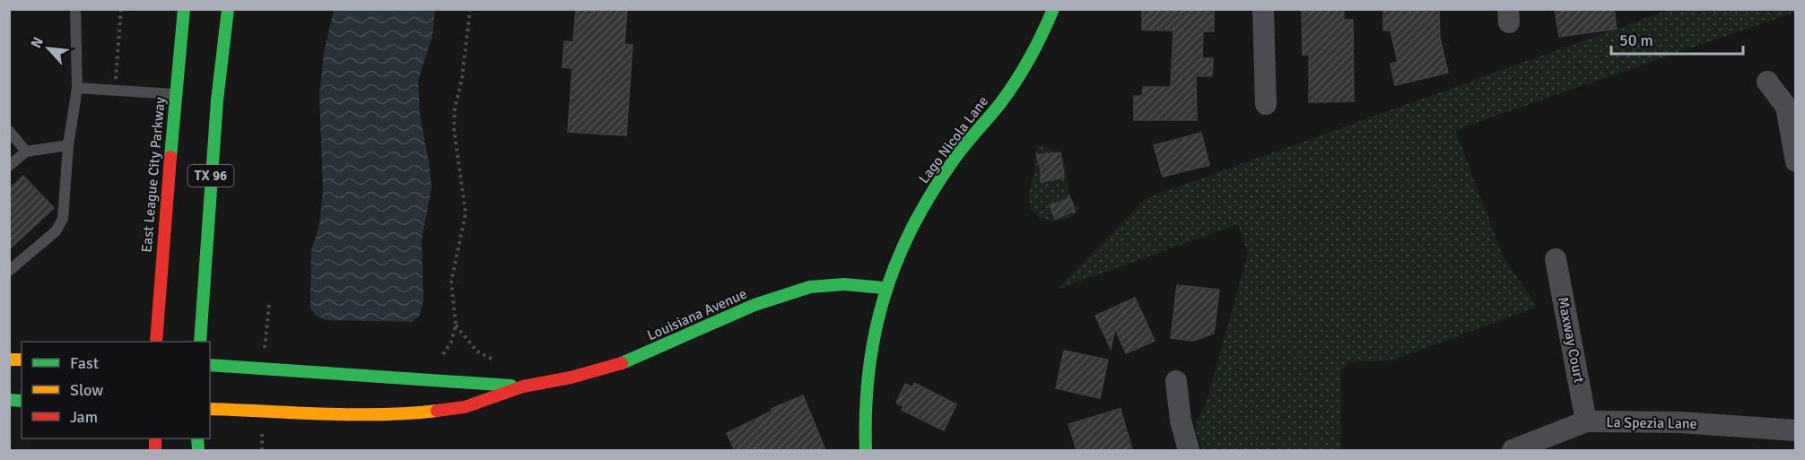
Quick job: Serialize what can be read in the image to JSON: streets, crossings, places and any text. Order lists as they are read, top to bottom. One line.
{"streets":{"street":["Lago Nicola Lane","East League City Parkway","TX 96","Louisiana Avenue","Maxway Court","La Spezia Lane"]},"crossings":[["Lago Nicola Lane","Louisiana Avenue"],["Maxway Court","La Spezia Lane"]],"legend":["Fast","Slow","Jam"],"scale_bar":"50 m","north":"top left"}
